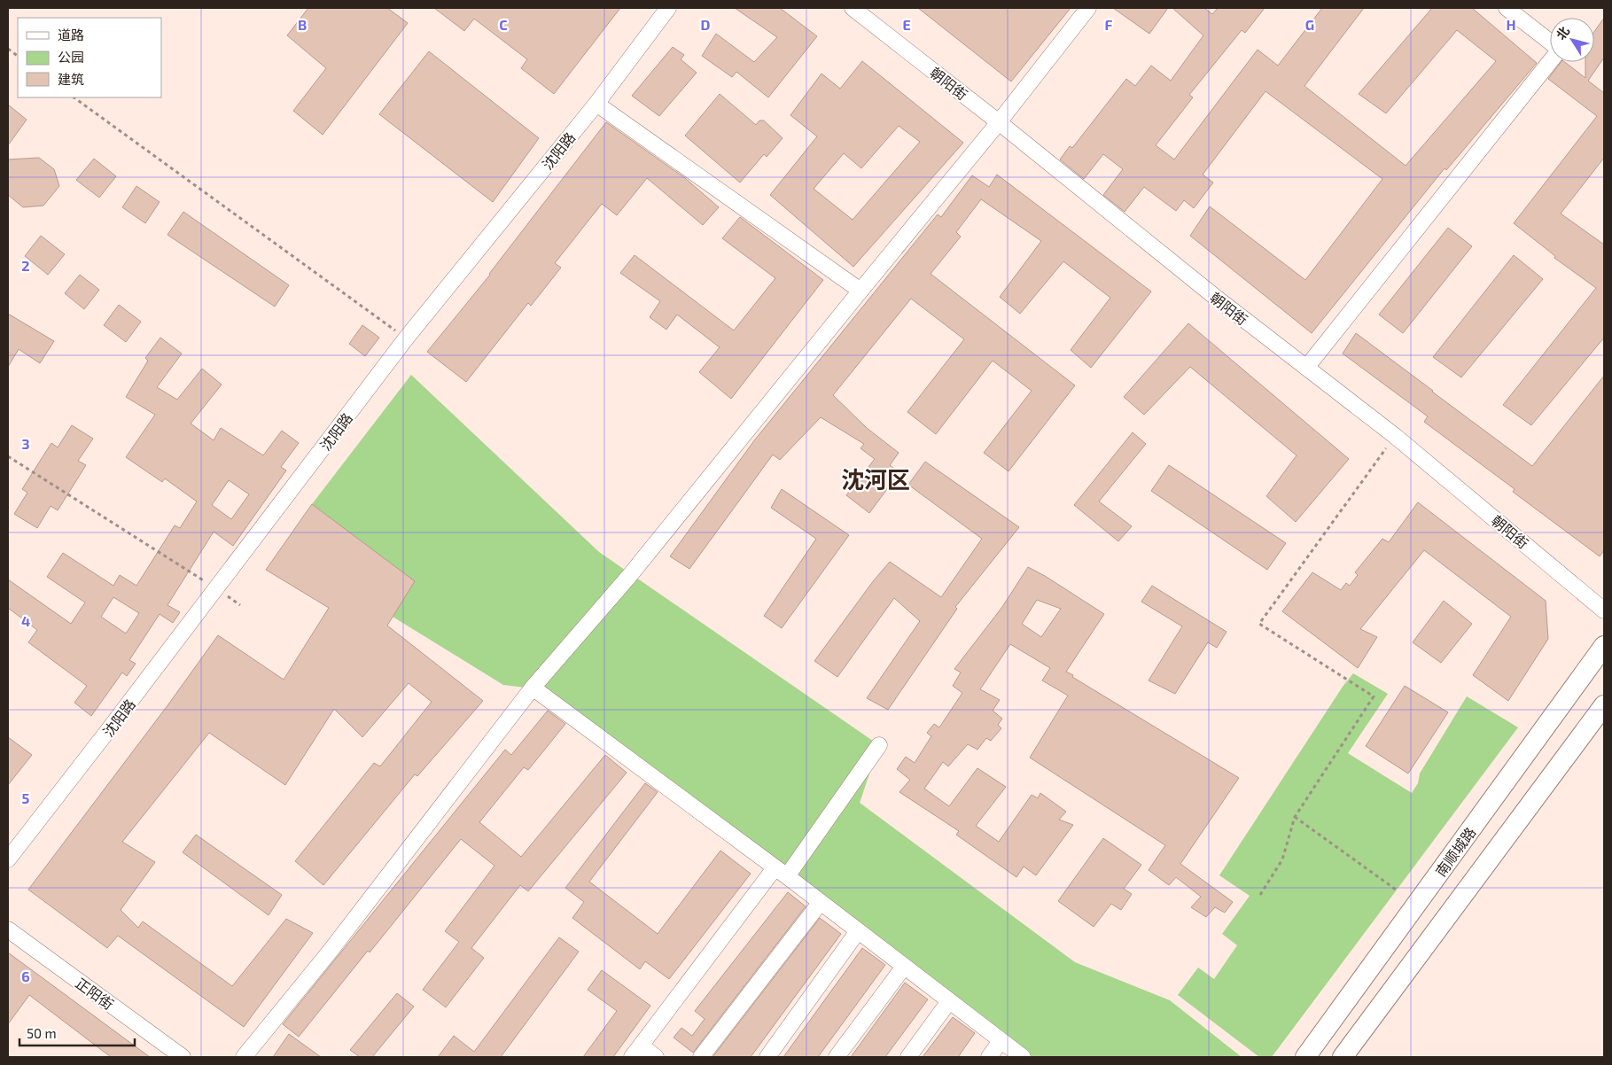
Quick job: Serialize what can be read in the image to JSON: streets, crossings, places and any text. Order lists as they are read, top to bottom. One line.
{"streets":{"main road":["南顺城路"],"street":["朝阳街","沈阳路","正阳街"]},"districts":["沈河区"],"legend":["道路","公园","建筑"],"scale_bar":"50 m","north":"top left","grid":{"columns":["B","C","D","E","F","G","H"],"rows":["2","3","4","5","6"]}}
